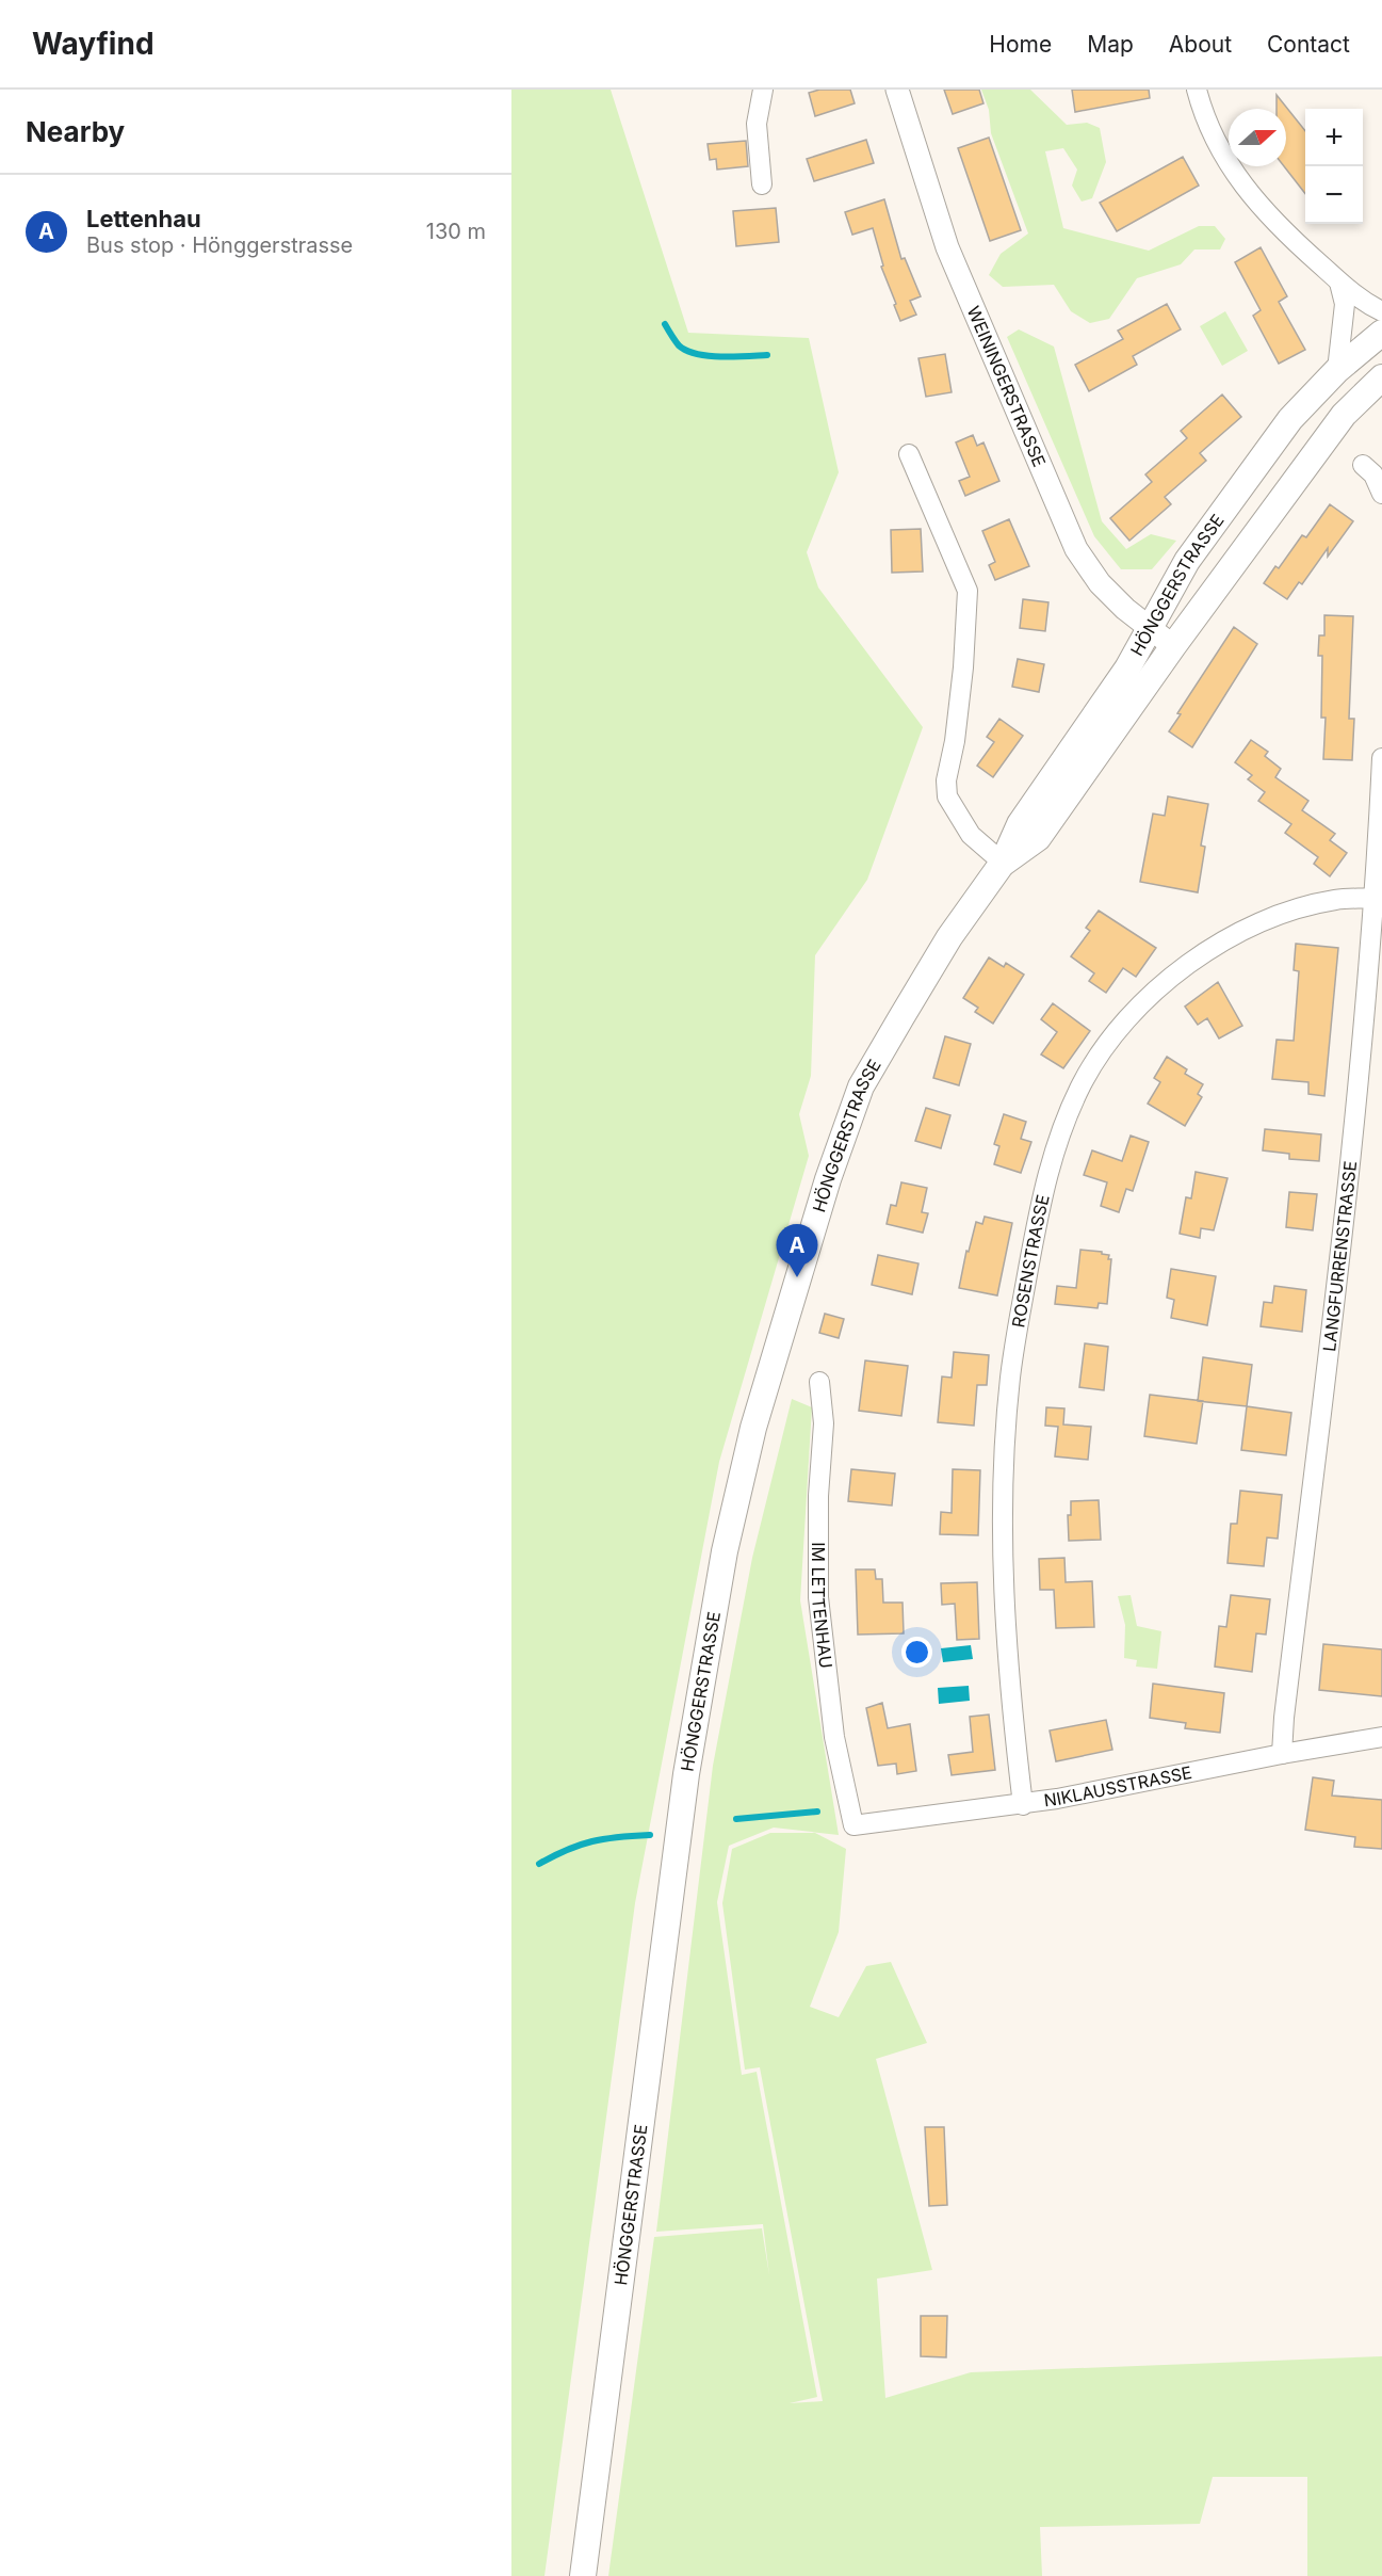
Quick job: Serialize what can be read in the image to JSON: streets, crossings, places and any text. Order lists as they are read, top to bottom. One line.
{"streets":{"main road":["HÖNGGERSTRASSE"],"street":["WEININGERSTRASSE","LANGFURRENSTRASSE","ROSENSTRASSE","IM LETTENHAU","NIKLAUSSTRASSE"]},"crossings":[["WEININGERSTRASSE","HÖNGGERSTRASSE"],["LANGFURRENSTRASSE","ROSENSTRASSE"],["LANGFURRENSTRASSE","NIKLAUSSTRASSE"],["ROSENSTRASSE","NIKLAUSSTRASSE"],["IM LETTENHAU","NIKLAUSSTRASSE"]],"north":"right","page":{"header":"Wayfind","nav":["Home","Map","About","Contact"],"heading":"Nearby","map_buttons":["+","−"],"list":[{"mark":"A","name":"Lettenhau","note":"Bus stop · Hönggerstrasse","value":"130 m"}],"pins":"A"}}
